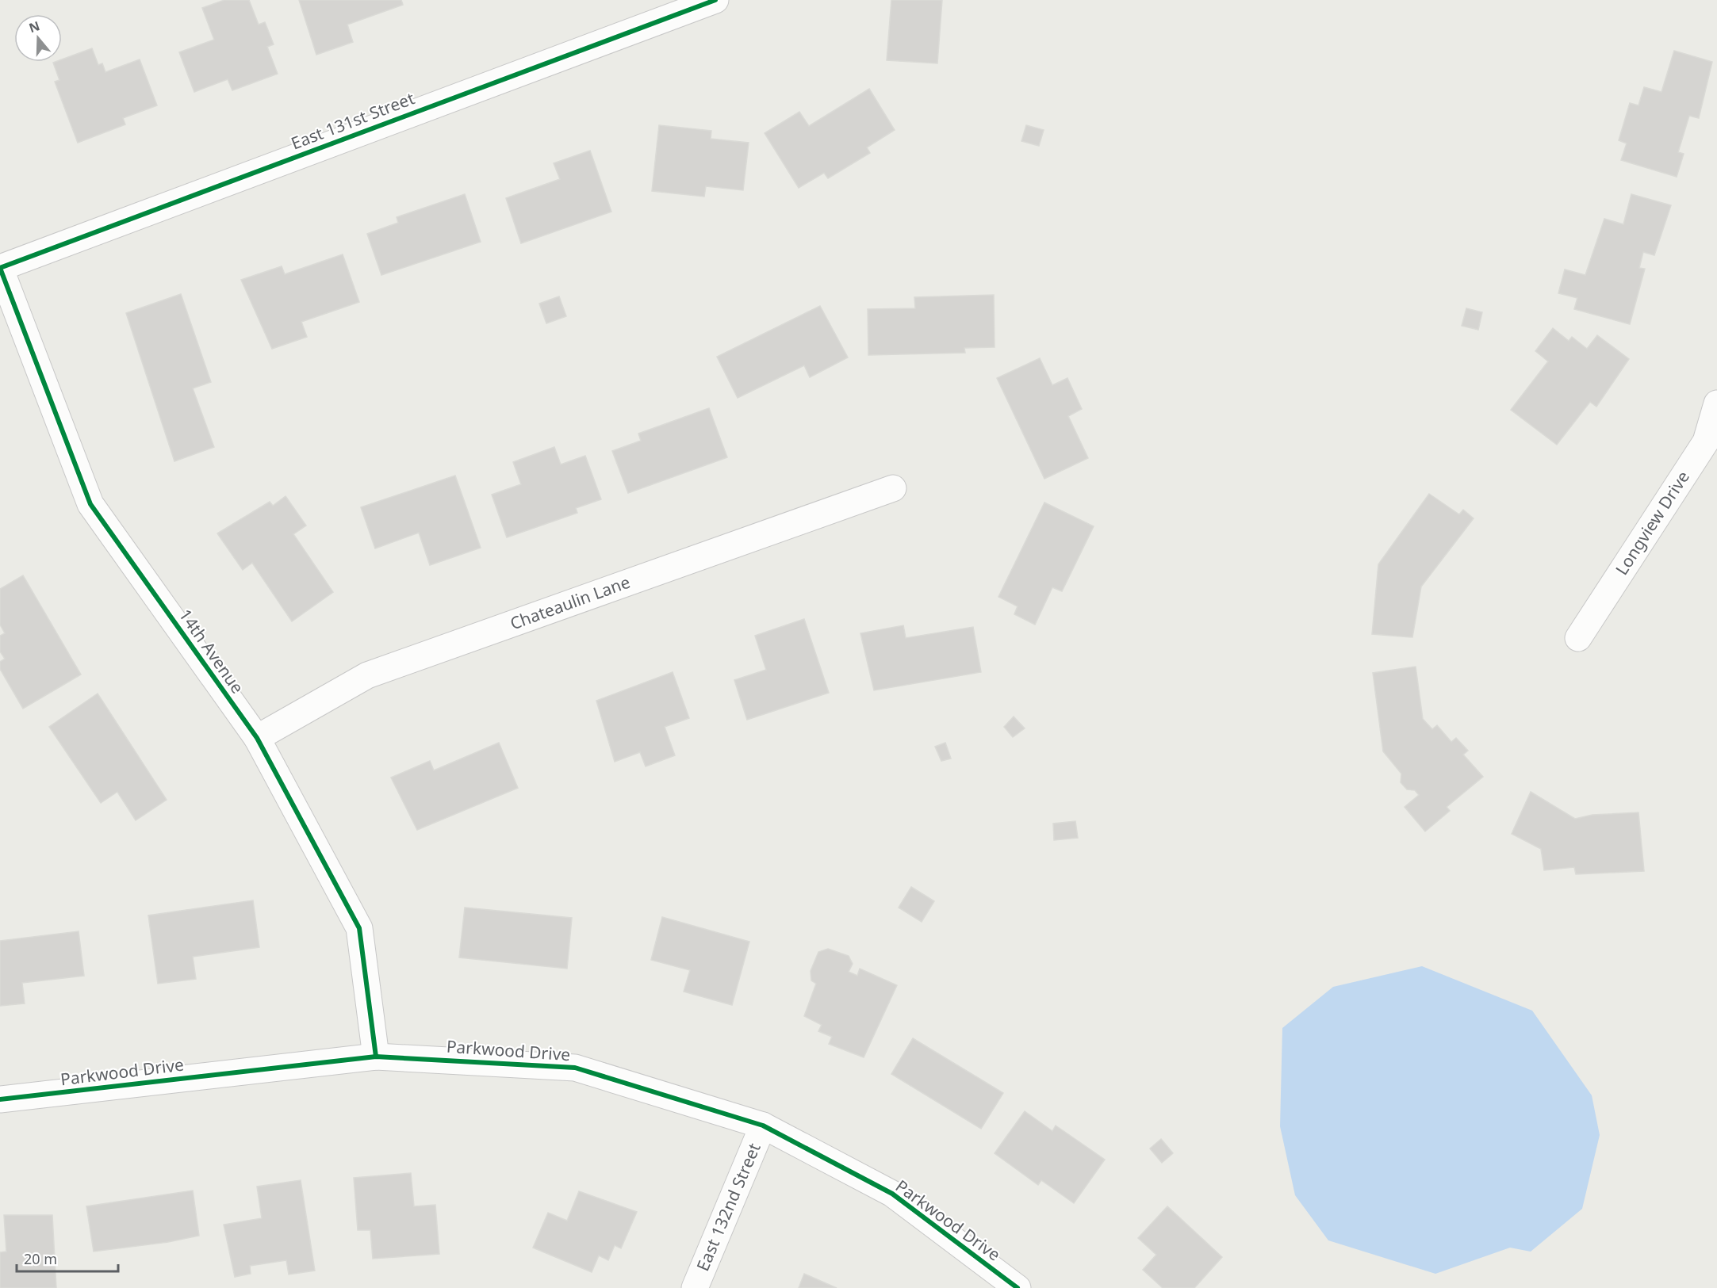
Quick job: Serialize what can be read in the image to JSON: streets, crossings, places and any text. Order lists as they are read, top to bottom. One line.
{"streets":{"street":["East 131st Street","Longview Drive","Chateaulin Lane","14th Avenue","Parkwood Drive","East 132nd Street"]},"crossings":[["East 131st Street","14th Avenue"],["Chateaulin Lane","14th Avenue"],["14th Avenue","Parkwood Drive"],["Parkwood Drive","East 132nd Street"]],"scale_bar":"20 m","north":"top"}
